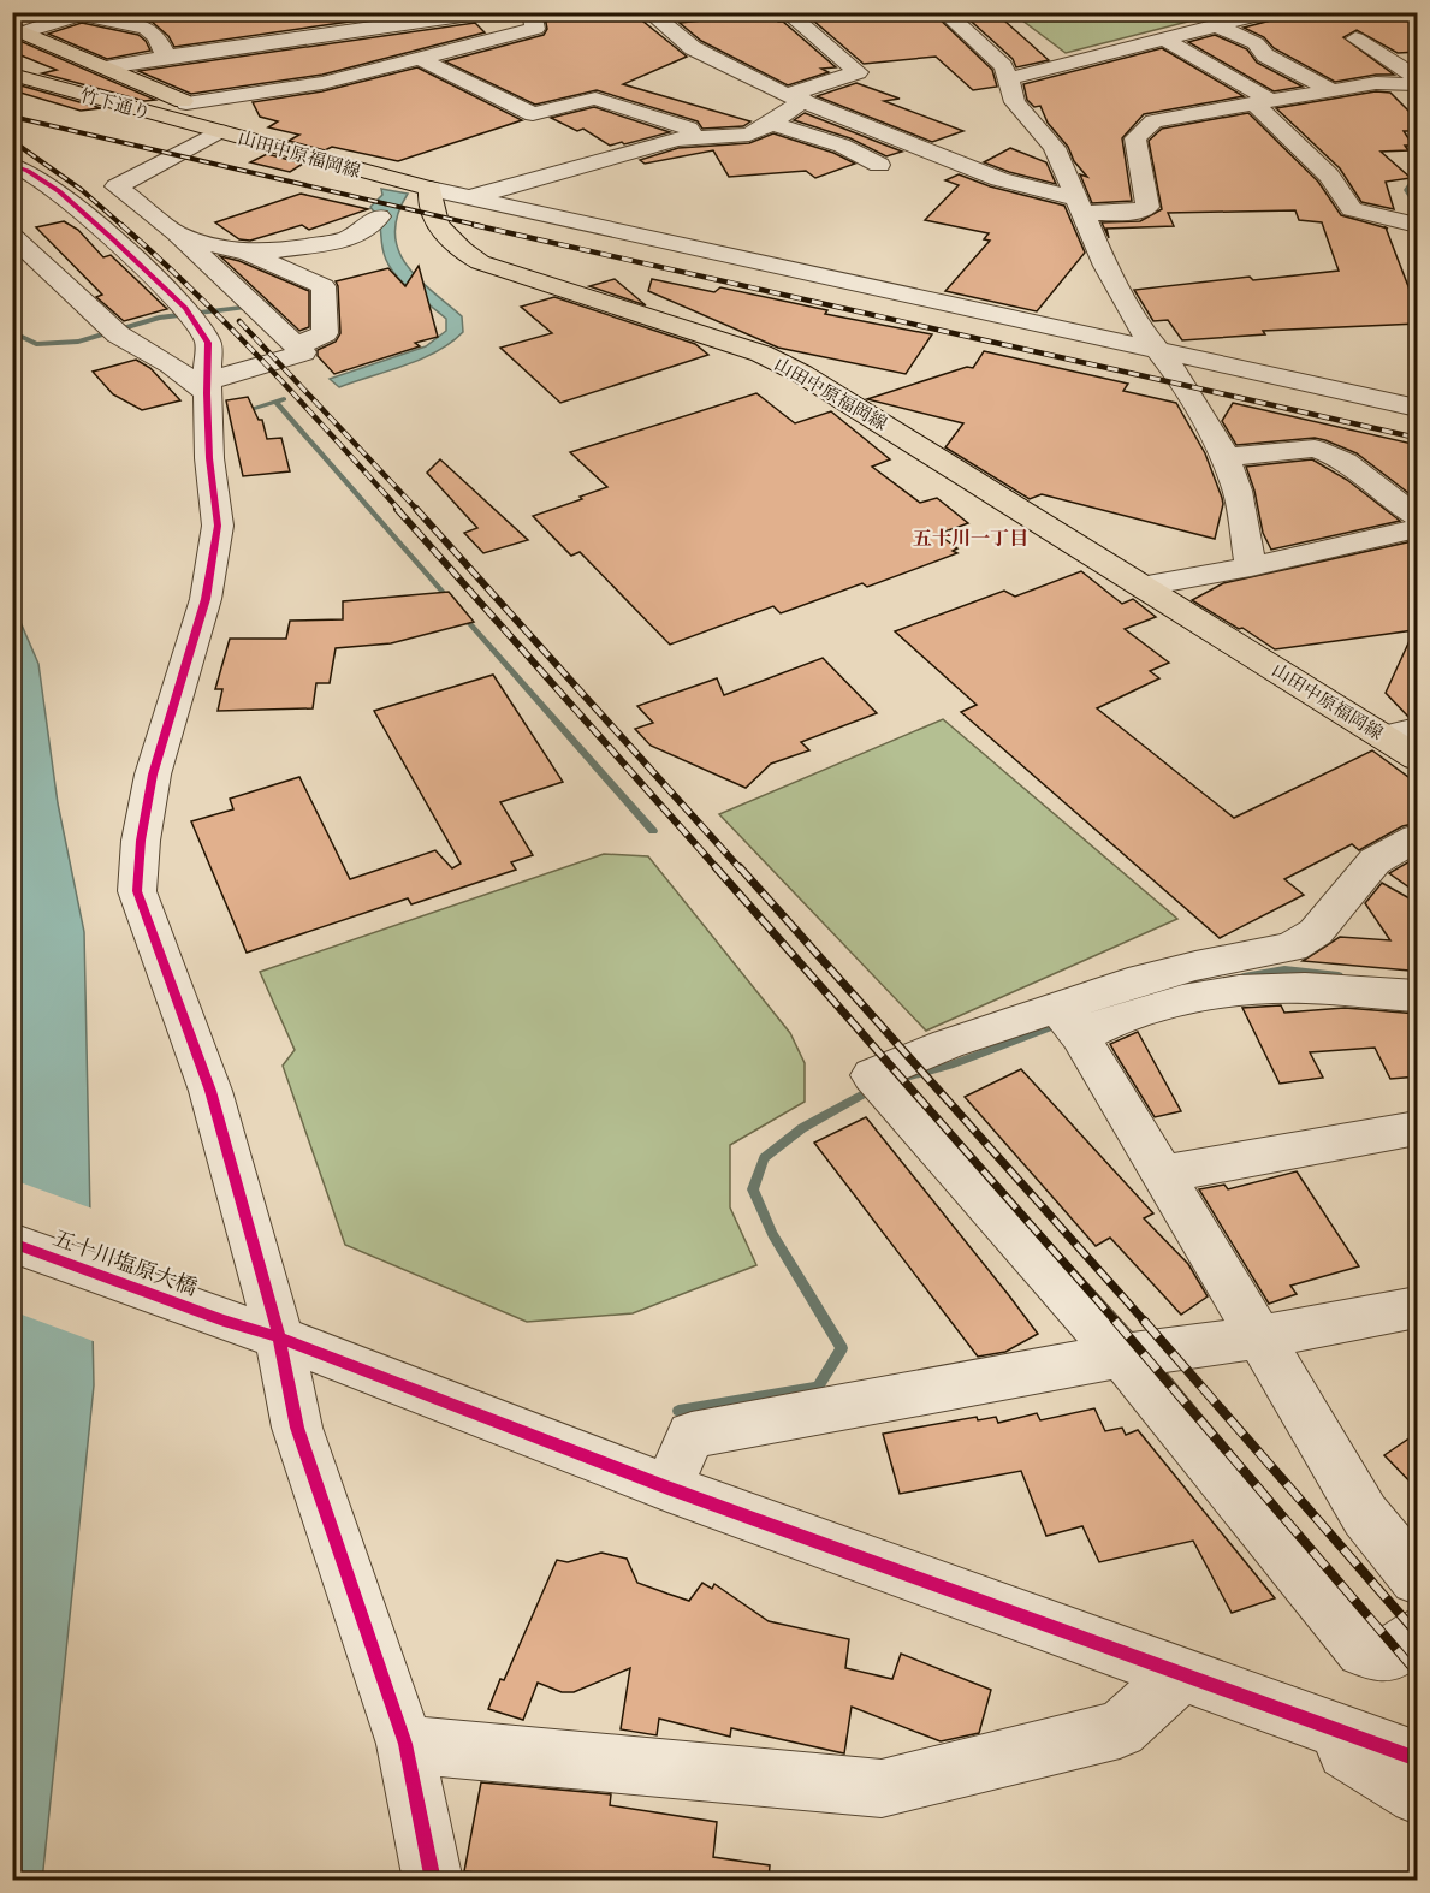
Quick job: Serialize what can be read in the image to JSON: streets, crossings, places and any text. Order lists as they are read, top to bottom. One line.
{"streets":{"main road":["竹下通り","山田中原福岡線"],"street":["五十川塩原大橋"]},"crossings":[["竹下通り","山田中原福岡線"]],"districts":["五十川一丁目"]}
